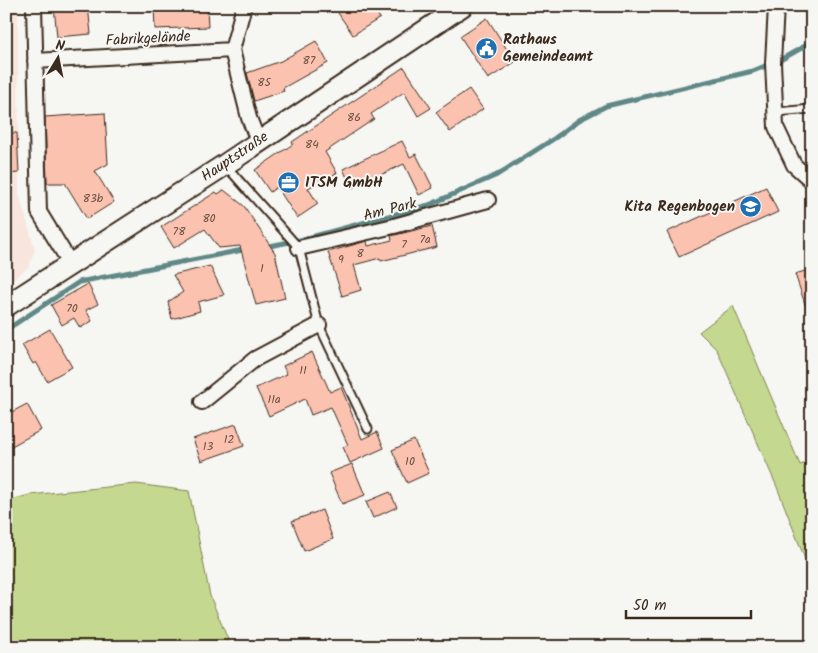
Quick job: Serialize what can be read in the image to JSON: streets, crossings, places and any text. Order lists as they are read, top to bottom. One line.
{"streets":{"main road":["Hauptstraße"],"street":["Fabrikgelände","Am Park"]},"places":{"public building":["Rathaus Gemeindeamt"],"office":["ITSM GmbH"],"school or university":["Kita Regenbogen"]},"house_numbers":["87","85","86","84","83b","80","78","7a","7","8","9","1","70","11","11a","12","13","10"],"scale_bar":"50 m","north":"top"}
